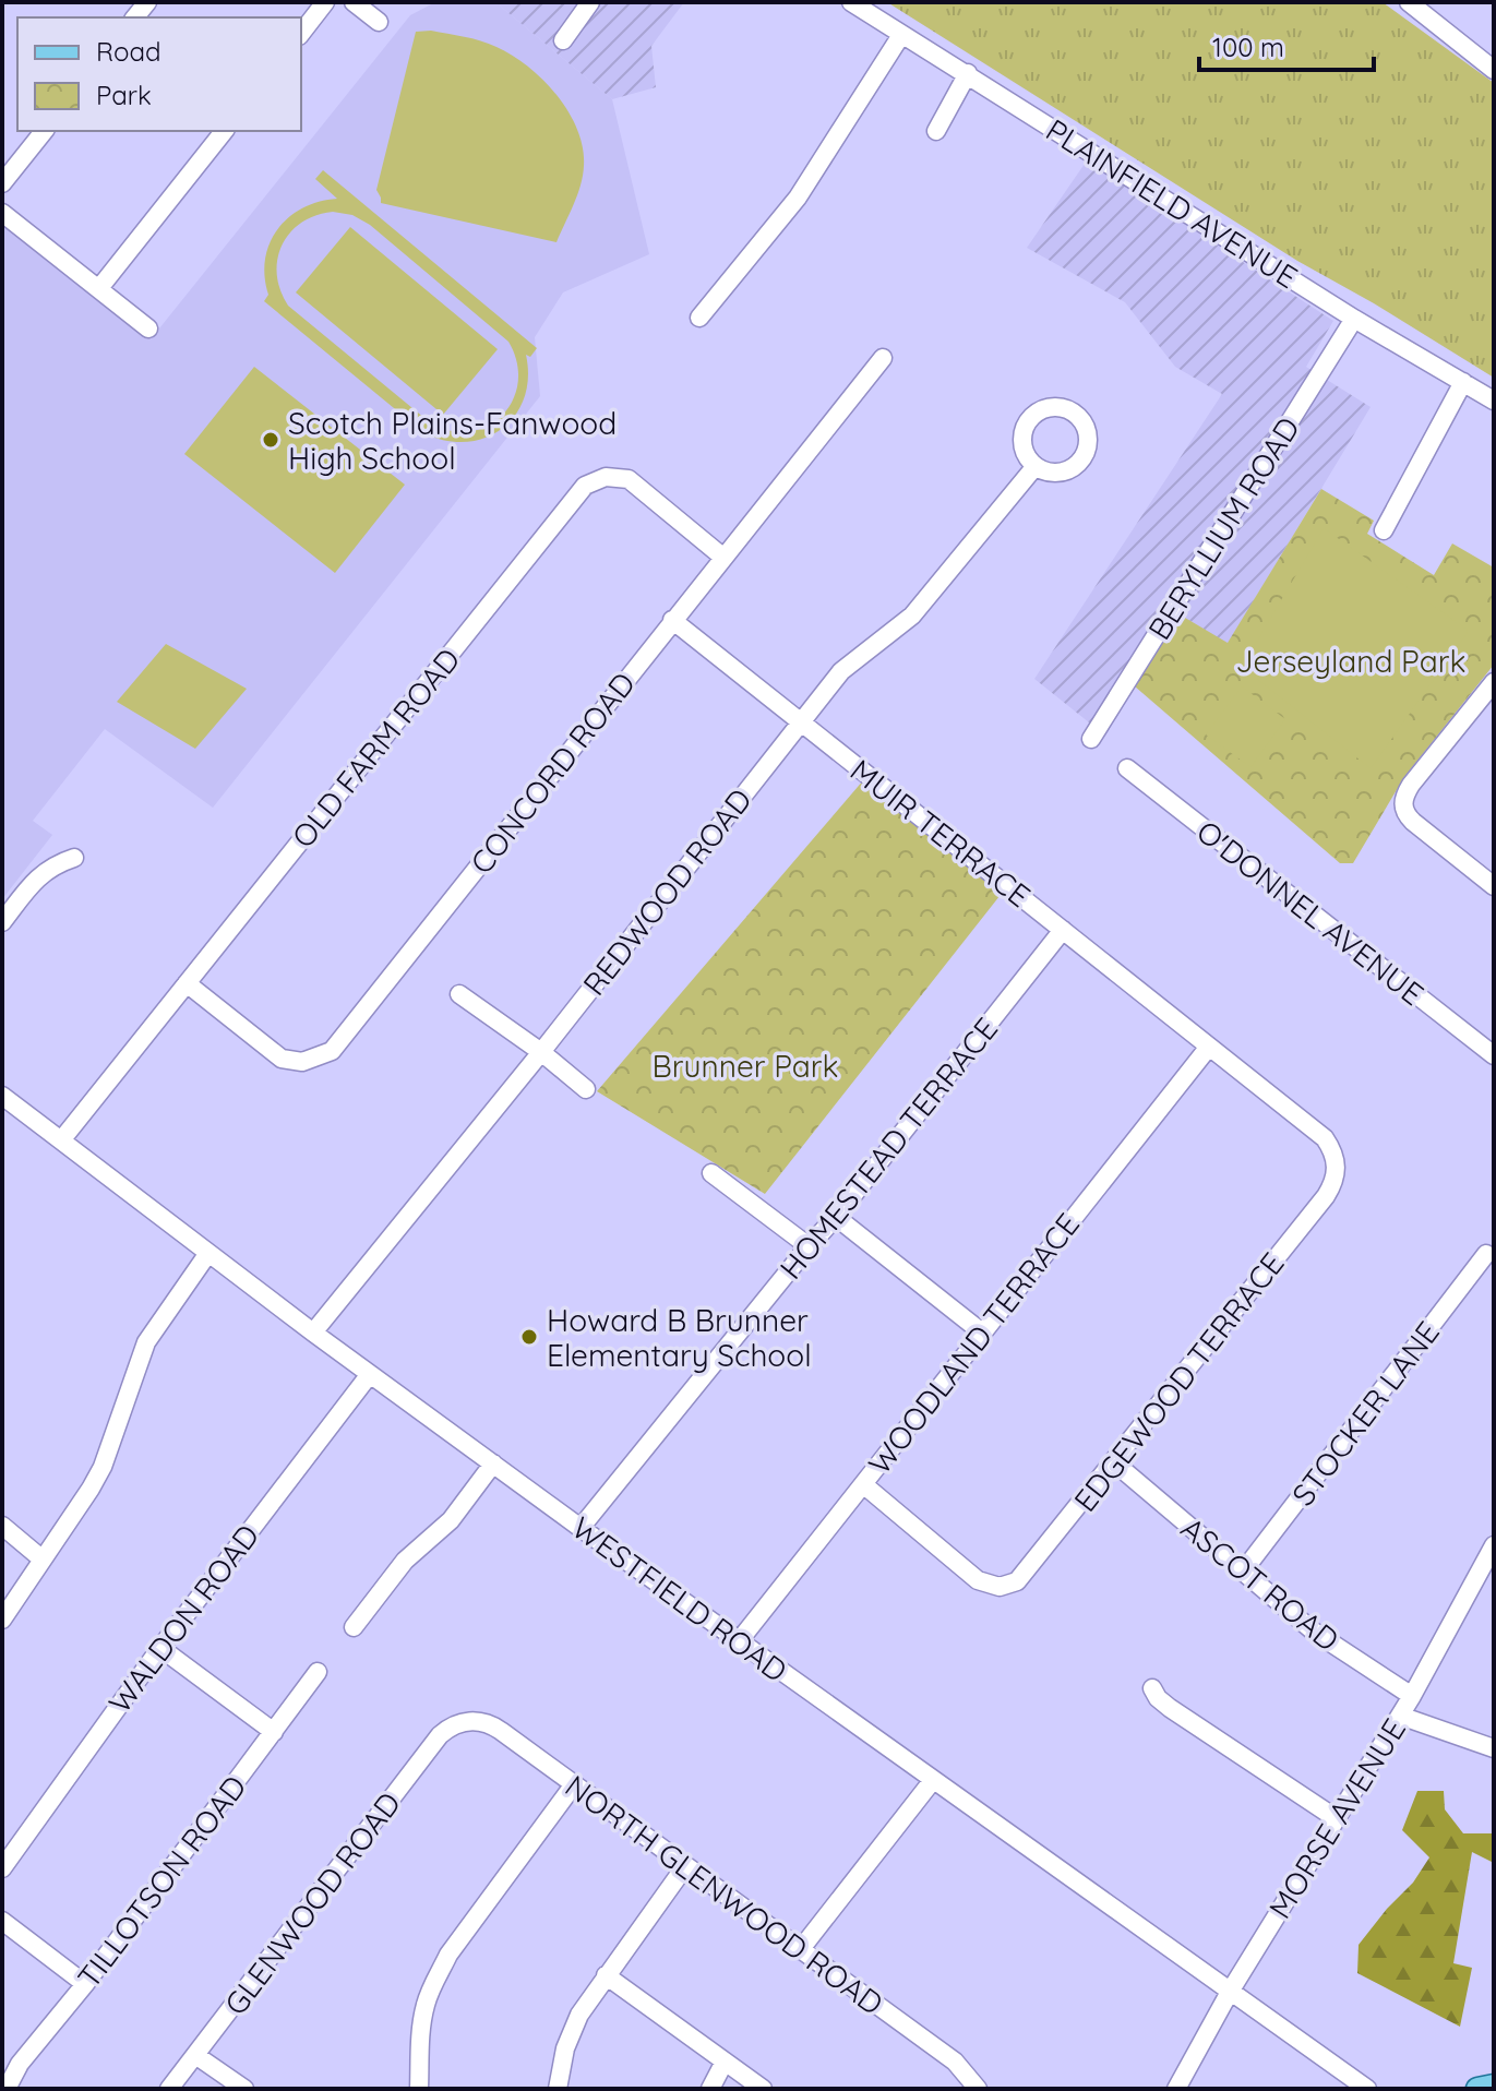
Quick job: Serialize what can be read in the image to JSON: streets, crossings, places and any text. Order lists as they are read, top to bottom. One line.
{"streets":{"street":["PLAINFIELD AVENUE","BERYLLIUM ROAD","OLD FARM ROAD","CONCORD ROAD","MUIR TERRACE","REDWOOD ROAD","O'DONNEL AVENUE","HOMESTEAD TERRACE","WOODLAND TERRACE","EDGEWOOD TERRACE","STOCKER LANE","ASCOT ROAD","WESTFIELD ROAD","WALDON ROAD","MORSE AVENUE","TILLOTSON ROAD","NORTH GLENWOOD ROAD","GLENWOOD ROAD"]},"crossings":[["PLAINFIELD AVENUE","BERYLLIUM ROAD"],["OLD FARM ROAD","CONCORD ROAD"],["OLD FARM ROAD","WESTFIELD ROAD"],["CONCORD ROAD","MUIR TERRACE"],["MUIR TERRACE","REDWOOD ROAD"],["MUIR TERRACE","HOMESTEAD TERRACE"],["MUIR TERRACE","WOODLAND TERRACE"],["MUIR TERRACE","EDGEWOOD TERRACE"],["REDWOOD ROAD","WESTFIELD ROAD"],["HOMESTEAD TERRACE","WESTFIELD ROAD"],["WOODLAND TERRACE","EDGEWOOD TERRACE"],["WOODLAND TERRACE","WESTFIELD ROAD"],["EDGEWOOD TERRACE","ASCOT ROAD"],["STOCKER LANE","ASCOT ROAD"],["ASCOT ROAD","MORSE AVENUE"],["WESTFIELD ROAD","WALDON ROAD"],["WESTFIELD ROAD","MORSE AVENUE"],["NORTH GLENWOOD ROAD","GLENWOOD ROAD"]],"parks":["Jerseyland Park","Brunner Park"],"places":["Scotch Plains-Fanwood High School","Howard B Brunner Elementary School"],"legend":["Road","Park"],"scale_bar":"100 m"}
